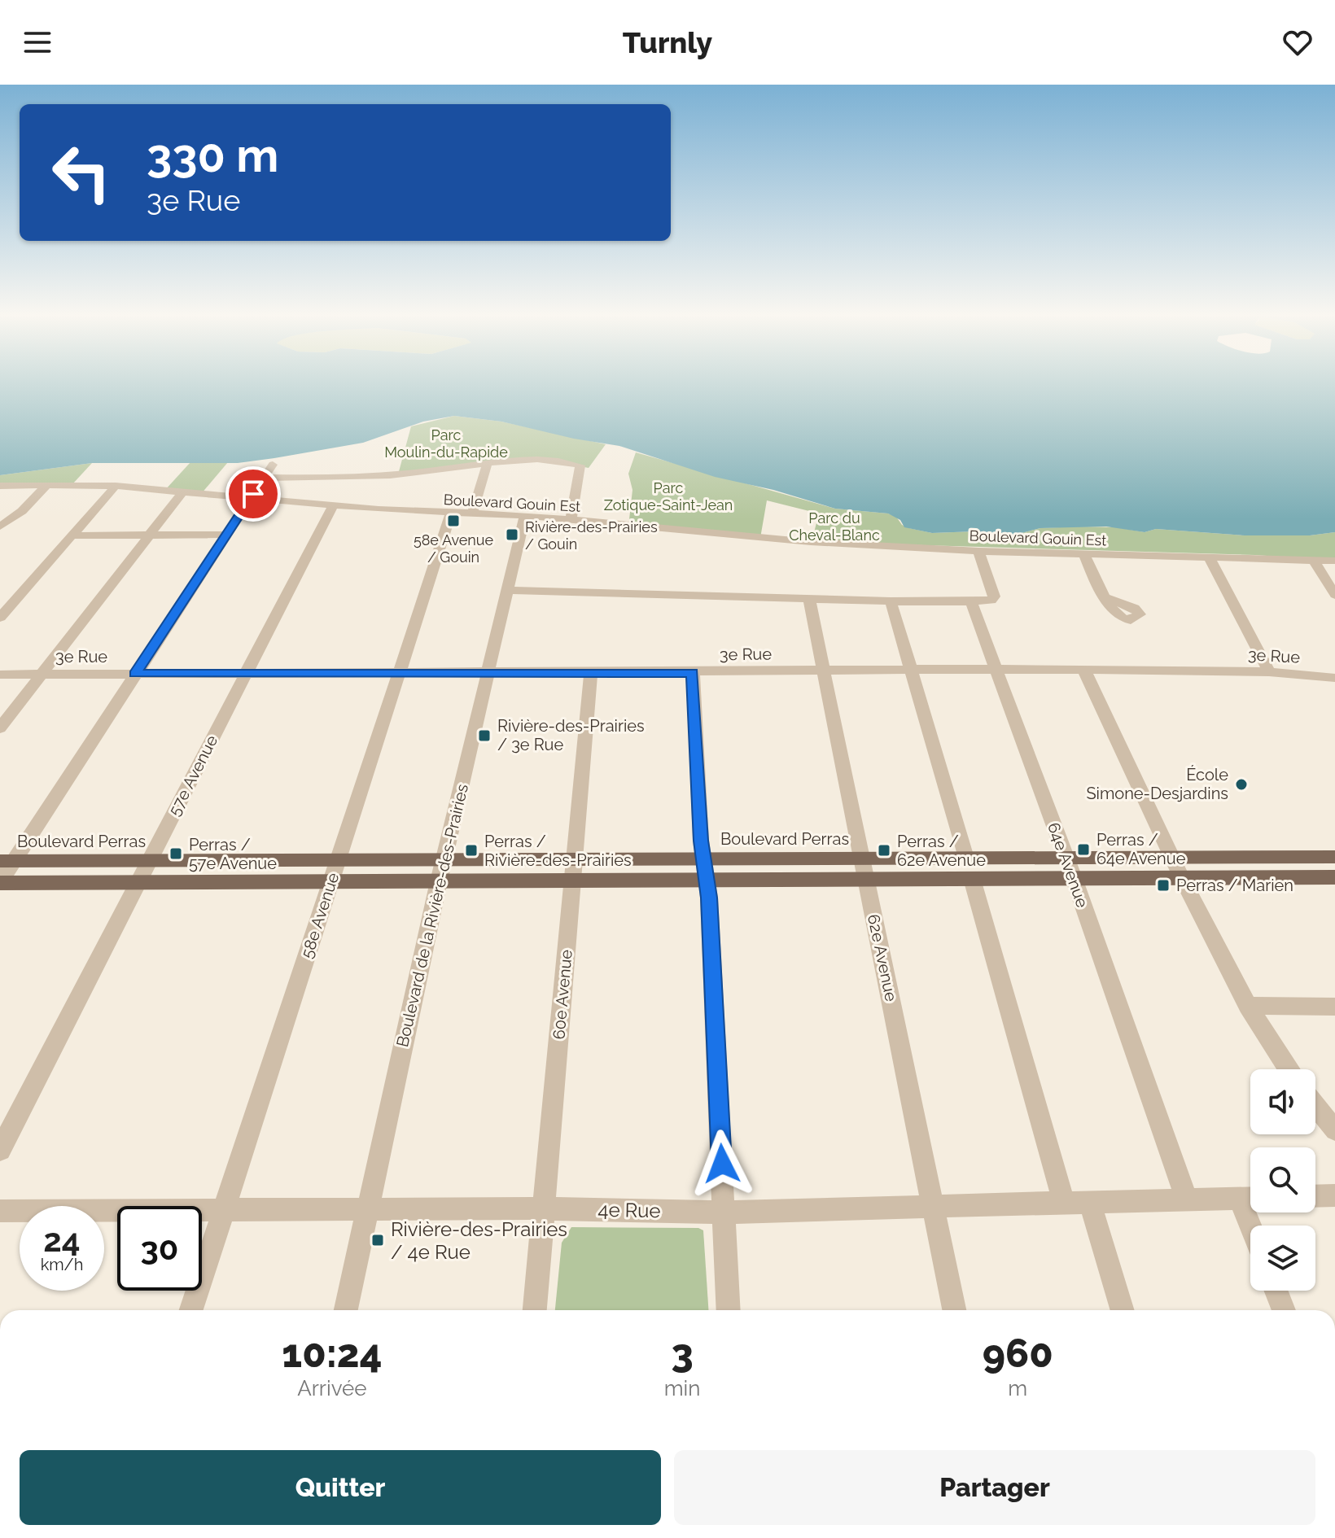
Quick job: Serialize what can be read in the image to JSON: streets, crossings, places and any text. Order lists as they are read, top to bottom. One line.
{"streets":{"main road":["Boulevard Perras"],"street":["Boulevard Gouin Est","3e Rue","57e Avenue","64e Avenue","58e Avenue","Boulevard de la Rivière-des-Prairies","62e Avenue","60e Avenue","4e Rue"]},"crossings":[["Boulevard Gouin Est","57e Avenue"],["Boulevard Gouin Est","58e Avenue"],["Boulevard Gouin Est","Boulevard de la Rivière-des-Prairies"],["3e Rue","57e Avenue"],["3e Rue","64e Avenue"],["3e Rue","58e Avenue"],["3e Rue","Boulevard de la Rivière-des-Prairies"],["3e Rue","62e Avenue"],["3e Rue","60e Avenue"],["57e Avenue","Boulevard Perras"],["Boulevard Perras","64e Avenue"],["Boulevard Perras","58e Avenue"],["Boulevard Perras","Boulevard de la Rivière-des-Prairies"],["Boulevard Perras","62e Avenue"],["Boulevard Perras","60e Avenue"],["58e Avenue","4e Rue"],["Boulevard de la Rivière-des-Prairies","4e Rue"],["62e Avenue","4e Rue"],["60e Avenue","4e Rue"]],"parks":["Parc Moulin-du-Rapide","Parc Zotique-Saint-Jean","Parc du Cheval-Blanc"],"places":{"transit":["58e Avenue / Gouin","Rivière-des-Prairies / Gouin","Rivière-des-Prairies / 3e Rue","Perras / 64e Avenue","Perras / Rivière-des-Prairies","Perras / 62e Avenue","Perras / 57e Avenue","Perras / Marien","Rivière-des-Prairies / 4e Rue"],"other":["École Simone-Desjardins"]},"page":{"header":"Turnly","turn":["330 m","3e Rue"],"speed":"24 km/h","limit":"30","eta":["10:24","Arrivée","3","min","960","m"],"buttons":["Quitter","Partager"]}}
